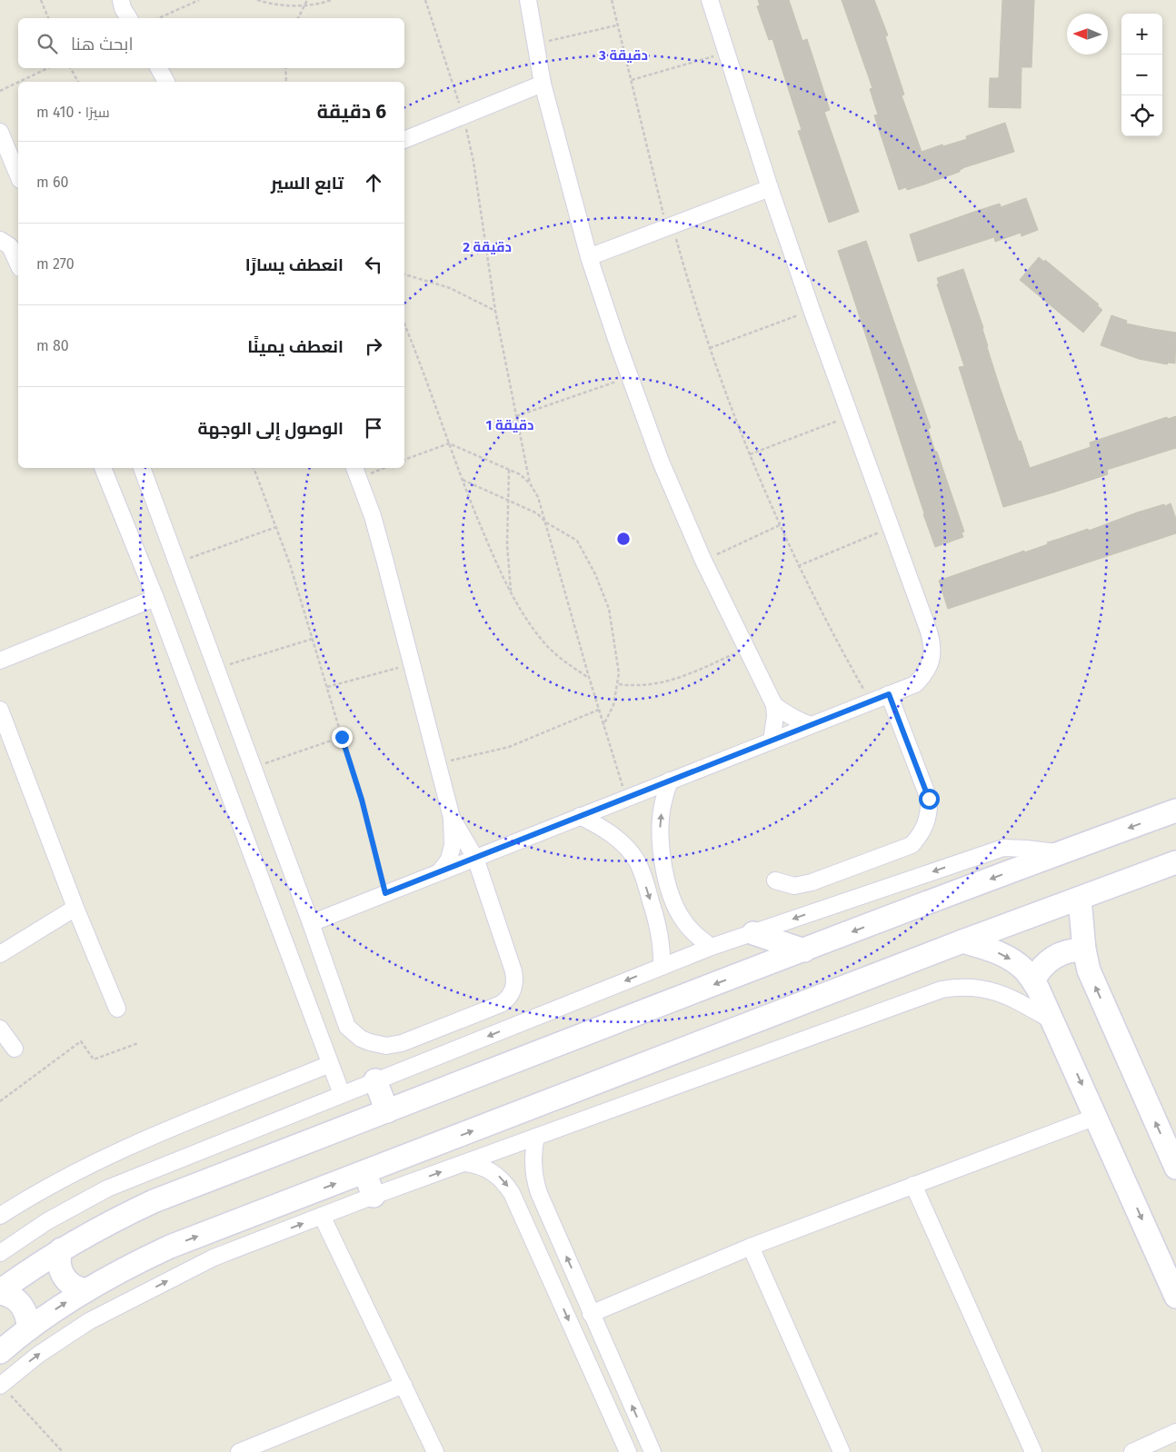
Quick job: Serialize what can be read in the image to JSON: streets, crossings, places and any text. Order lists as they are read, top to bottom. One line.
{"north":"left","page":{"map_buttons":["+","−"],"search":"ابحث هنا","heading":["6 دقيقة","سيرًا · 410 m"],"list":[["تابع السير","60 m"],["انعطف يسارًا","270 m"],["انعطف يمينًا","80 m"],"الوصول إلى الوجهة"]},"rings":["3 دقيقة","2 دقيقة","1 دقيقة"]}
